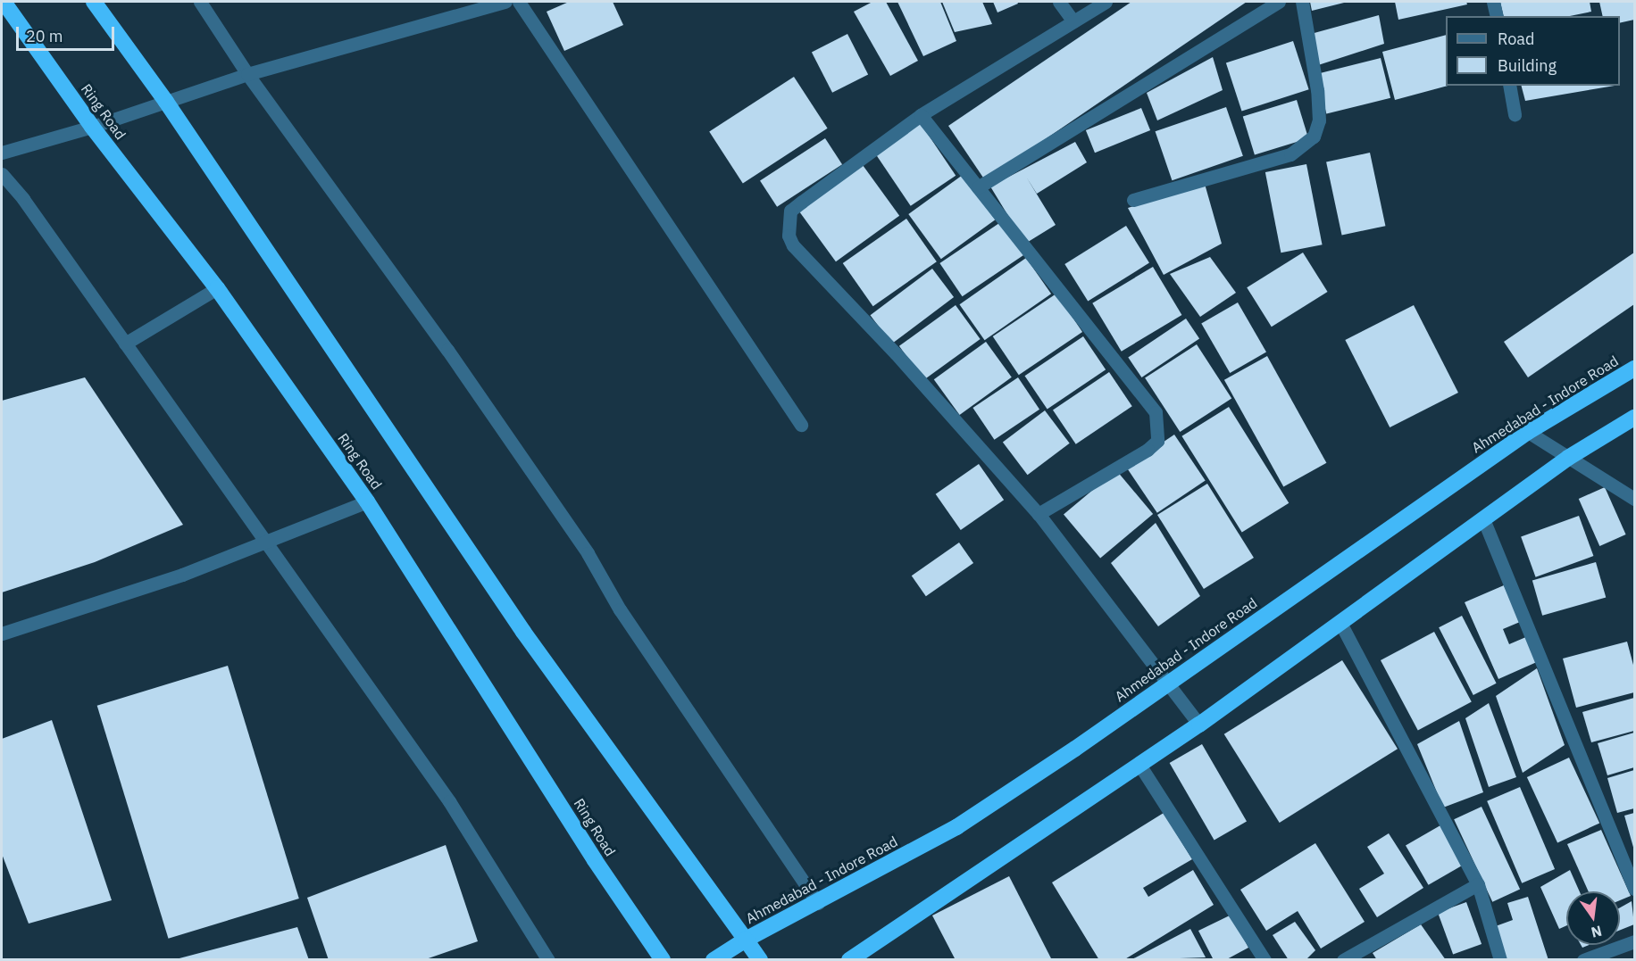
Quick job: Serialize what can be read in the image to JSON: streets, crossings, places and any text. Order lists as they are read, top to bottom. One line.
{"streets":{"highway":["Ring Road","Ahmedabad - Indore Road"]},"legend":["Road","Building"],"scale_bar":"20 m","north":"bottom"}
